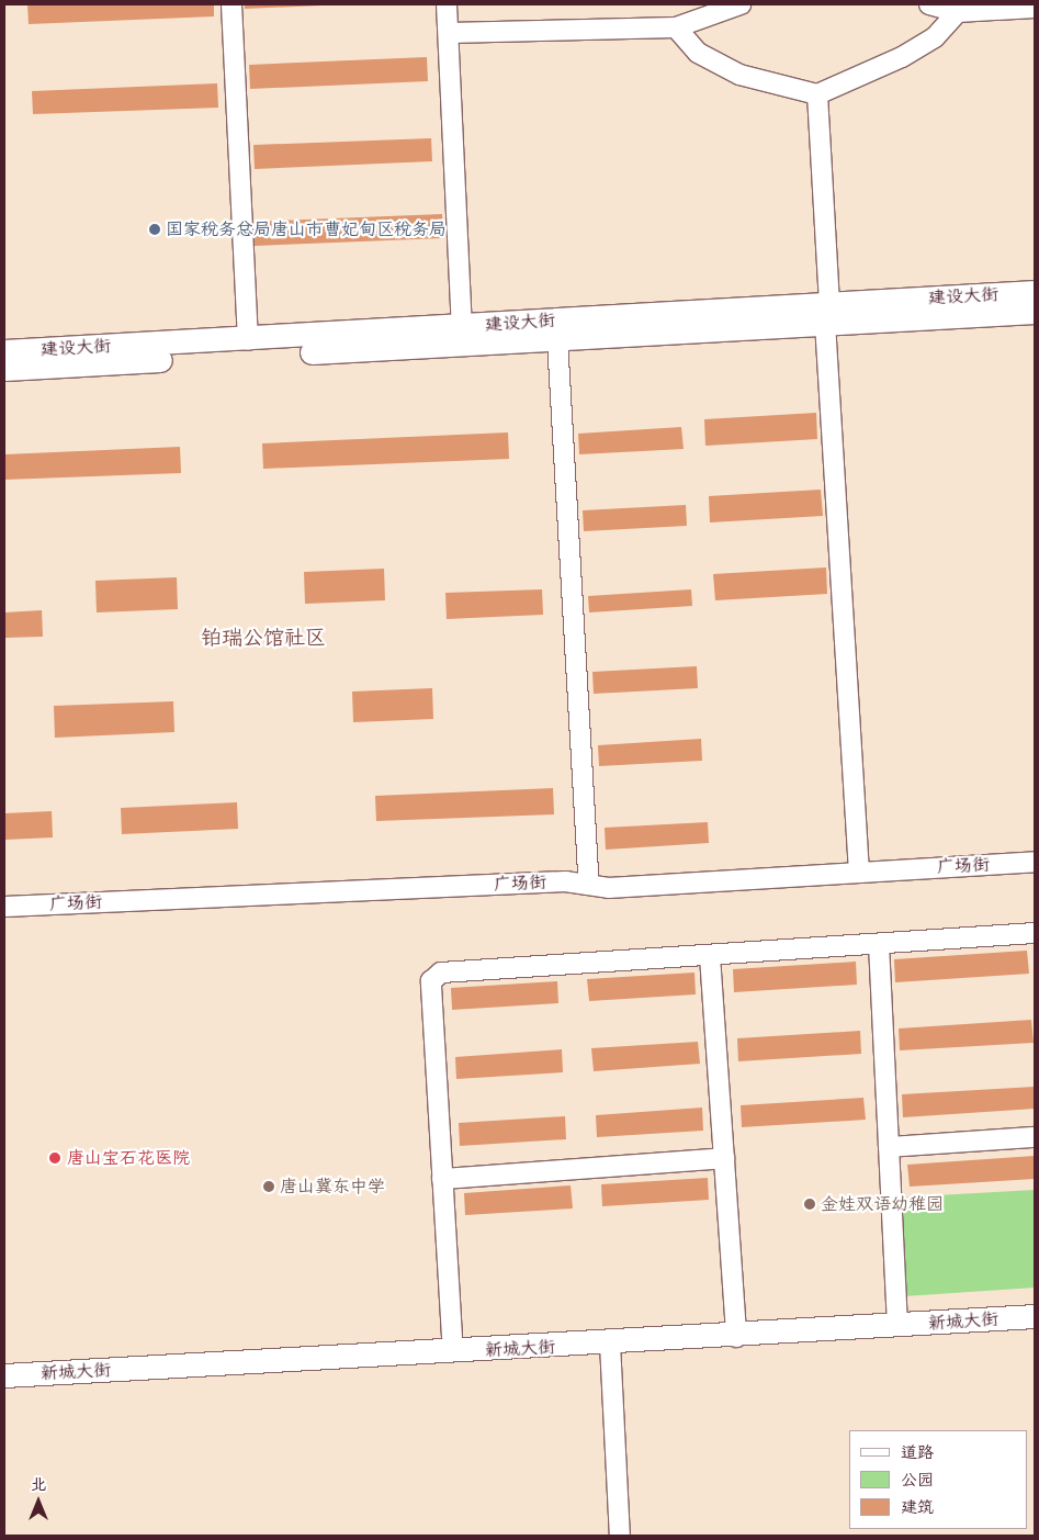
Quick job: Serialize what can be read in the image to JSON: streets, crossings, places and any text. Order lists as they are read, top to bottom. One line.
{"streets":{"main road":["建设大街","新城大街"],"street":["广场街"]},"districts":["铂瑞公馆社区"],"places":["国家税务总局唐山市曹妃甸区税务局","唐山宝石花医院","唐山冀东中学","金娃双语幼稚园"],"legend":["道路","公园","建筑"],"north":"top"}
